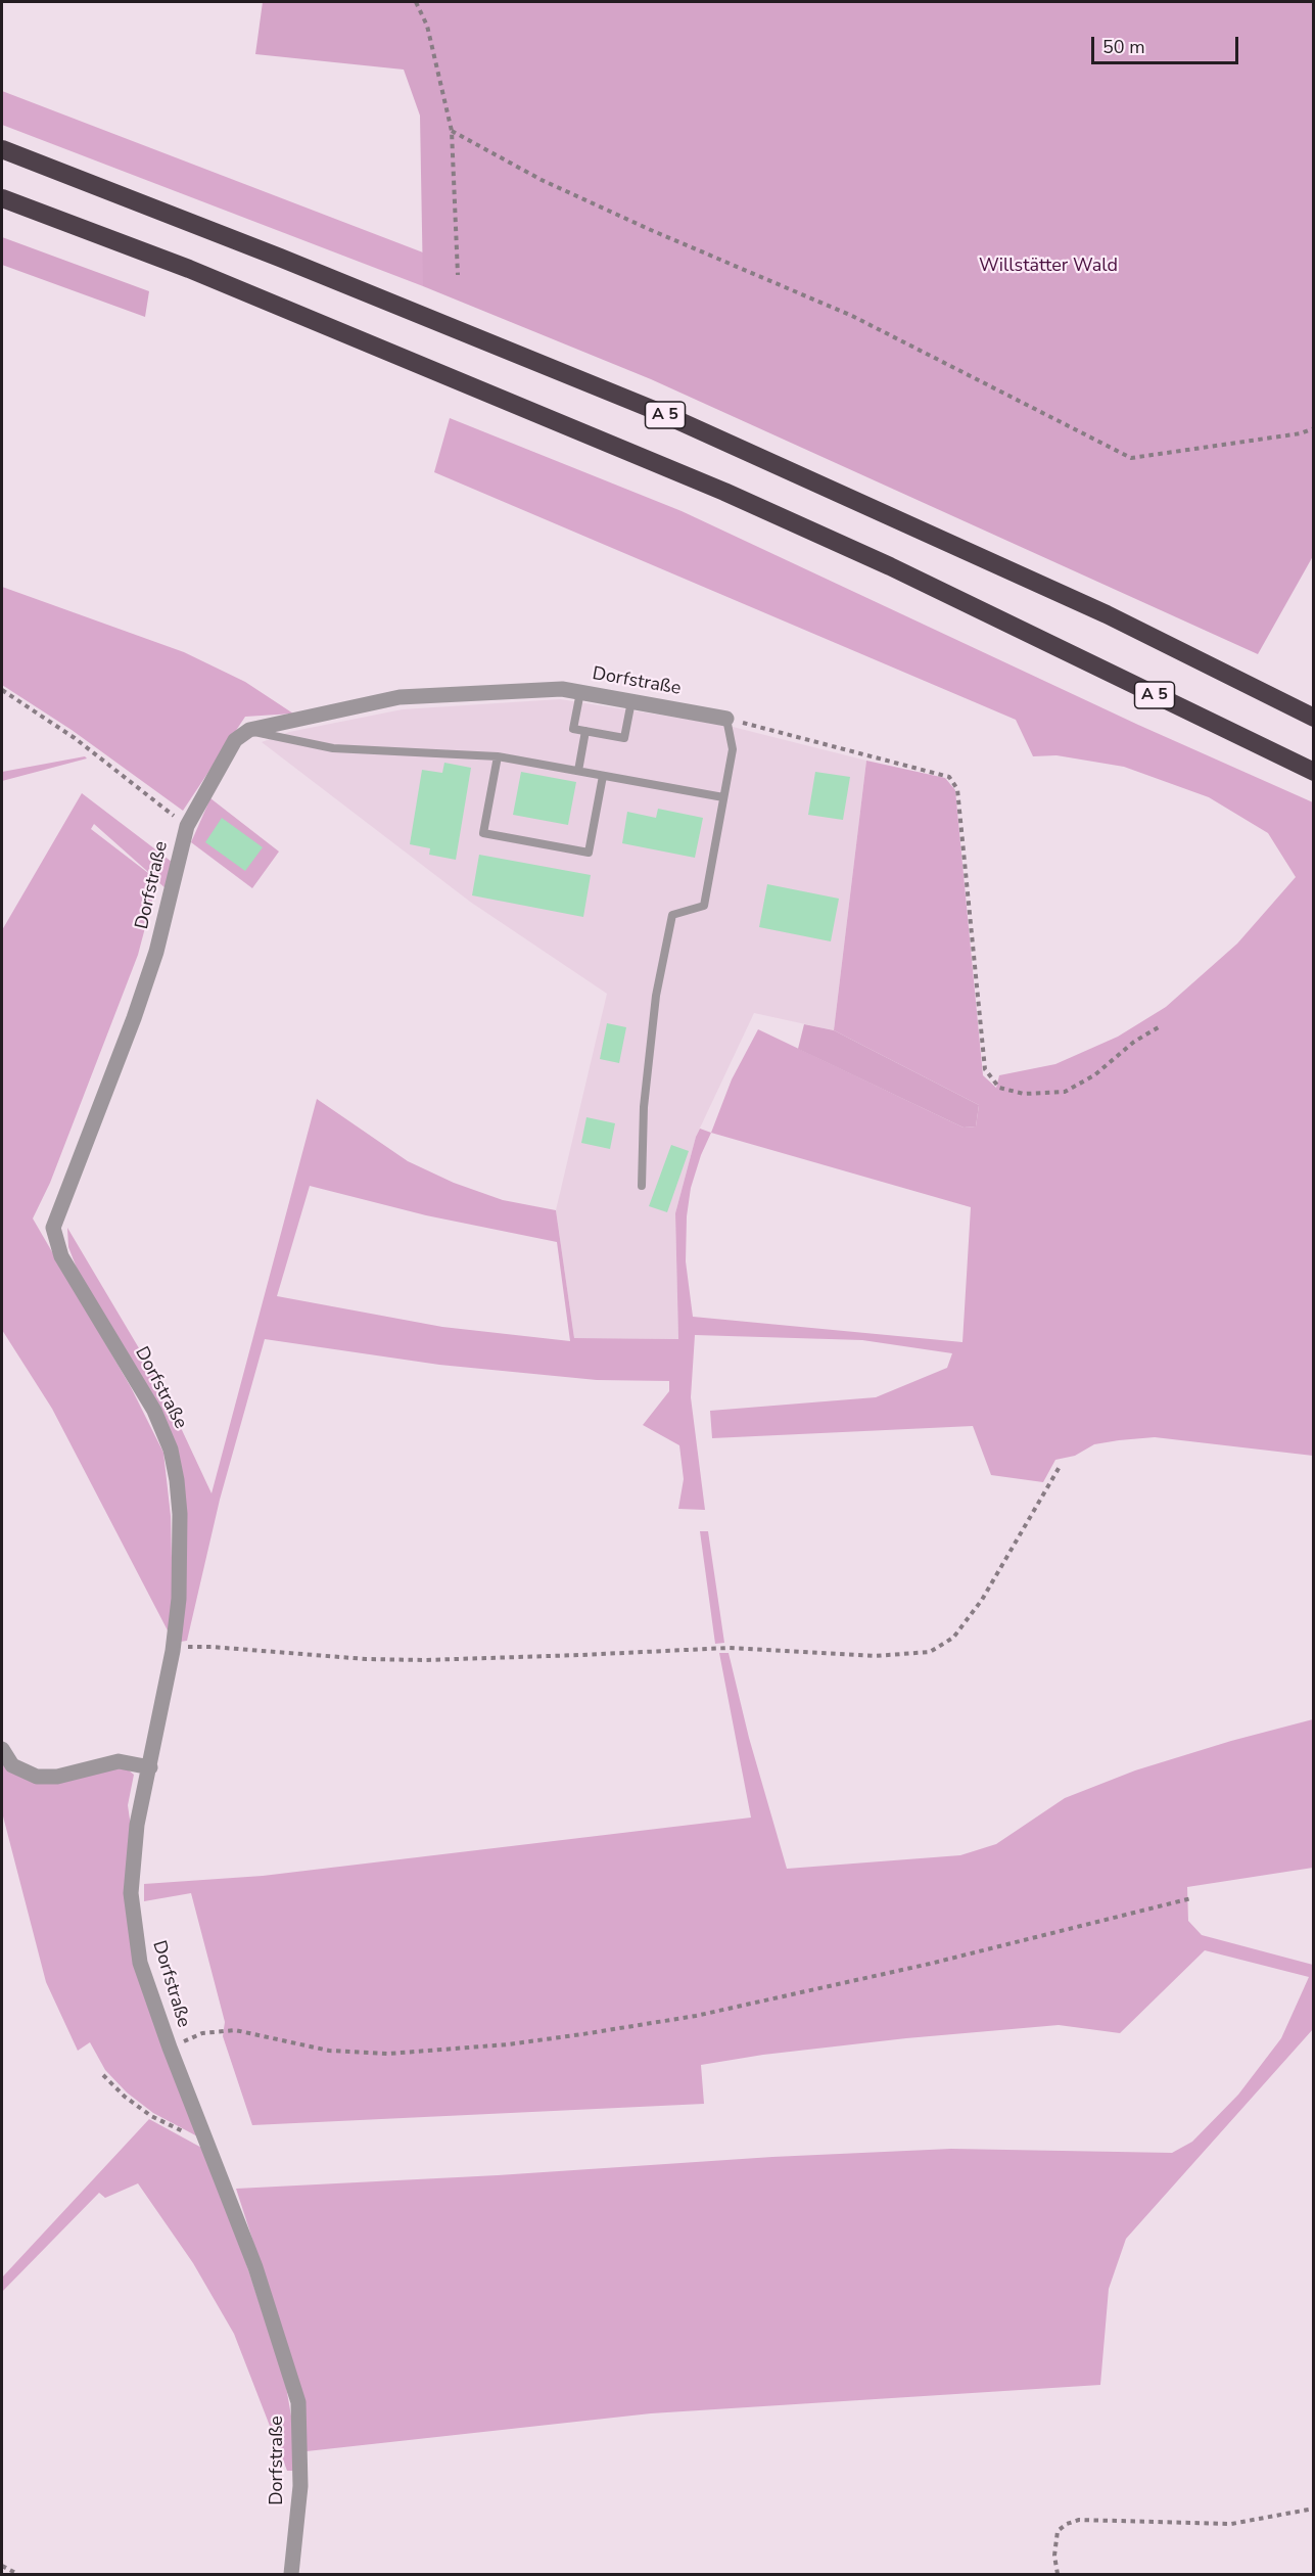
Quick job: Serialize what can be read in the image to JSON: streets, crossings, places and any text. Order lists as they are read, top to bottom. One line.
{"streets":{"highway":["A 5"],"street":["Dorfstraße"]},"parks":["Willstätter Wald"],"scale_bar":"50 m"}
